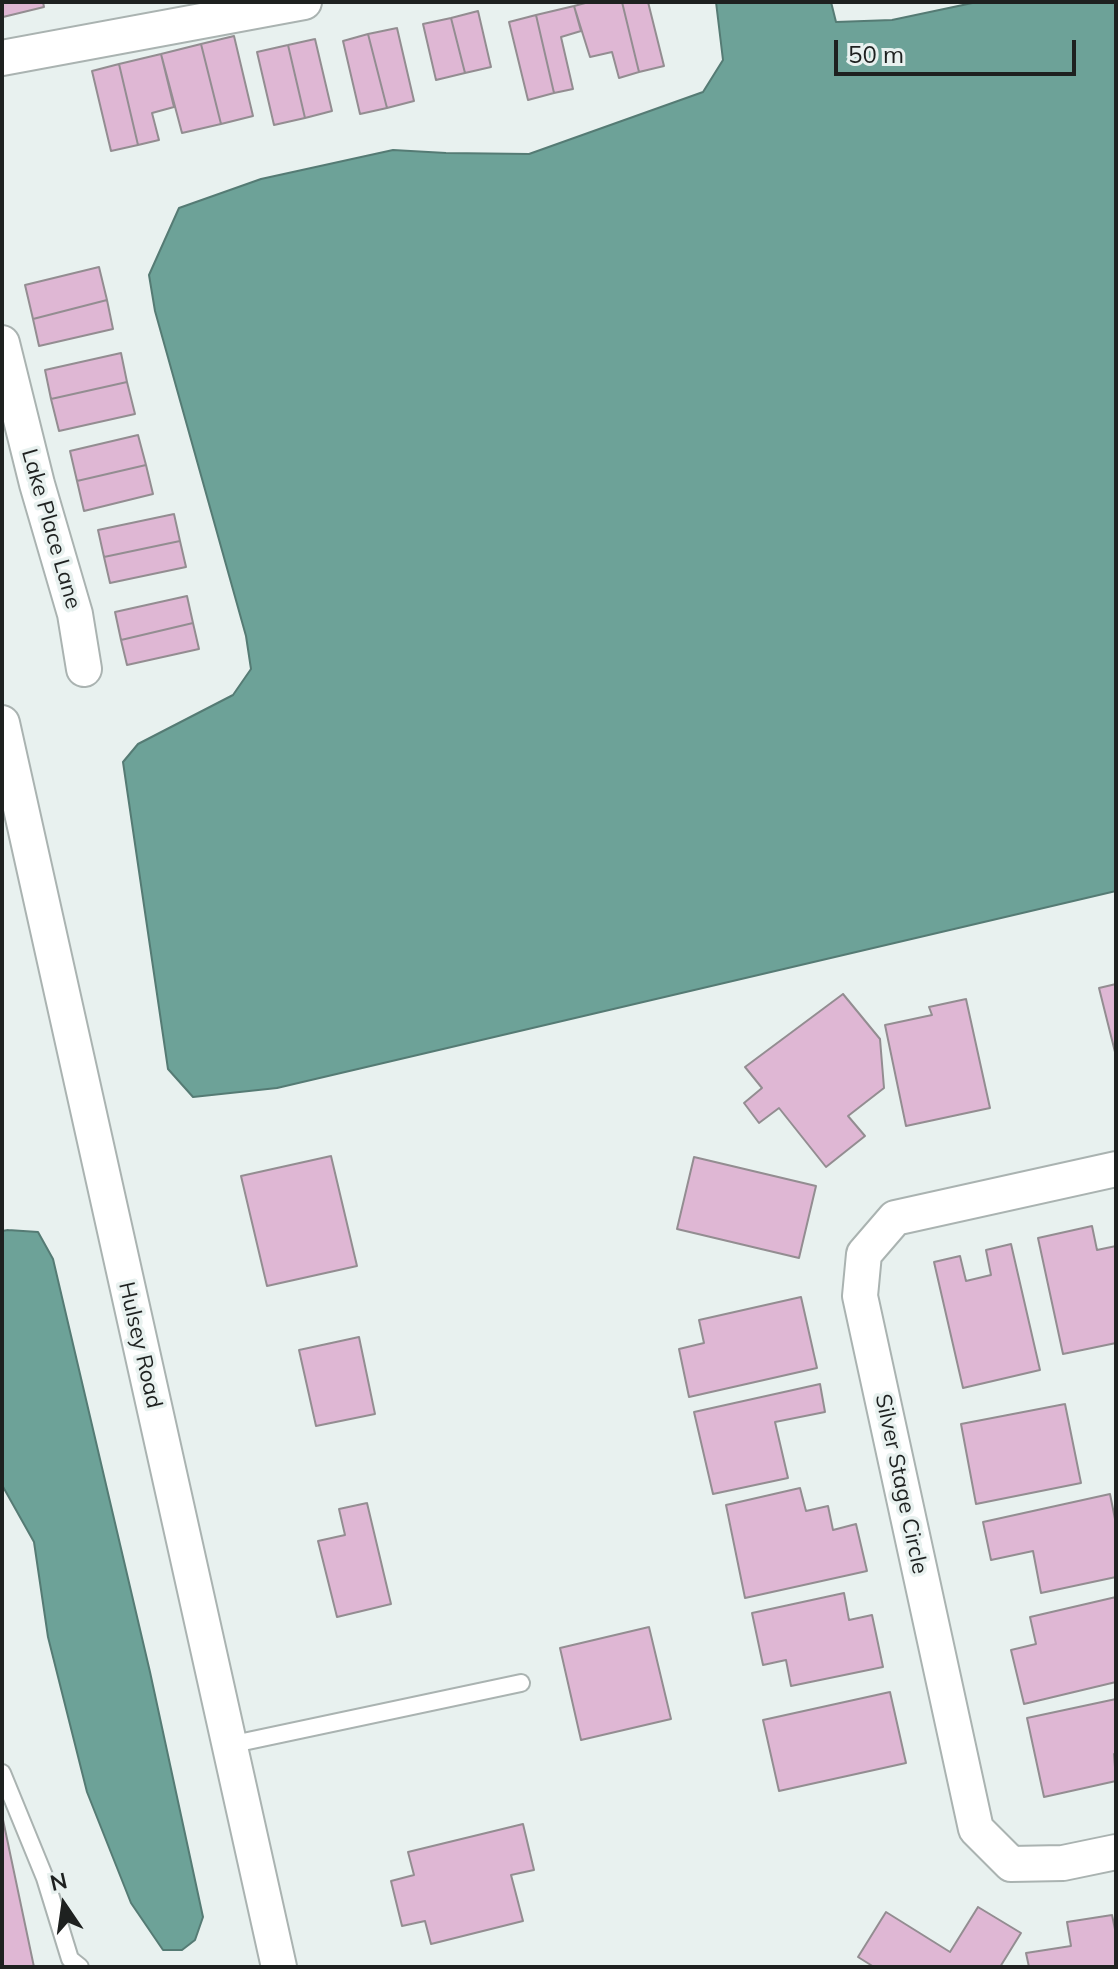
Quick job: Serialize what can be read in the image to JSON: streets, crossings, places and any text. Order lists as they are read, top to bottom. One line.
{"streets":{"street":["Lake Place Lane","Hulsey Road","Silver Stage Circle"]},"scale_bar":"50 m","north":"top"}
